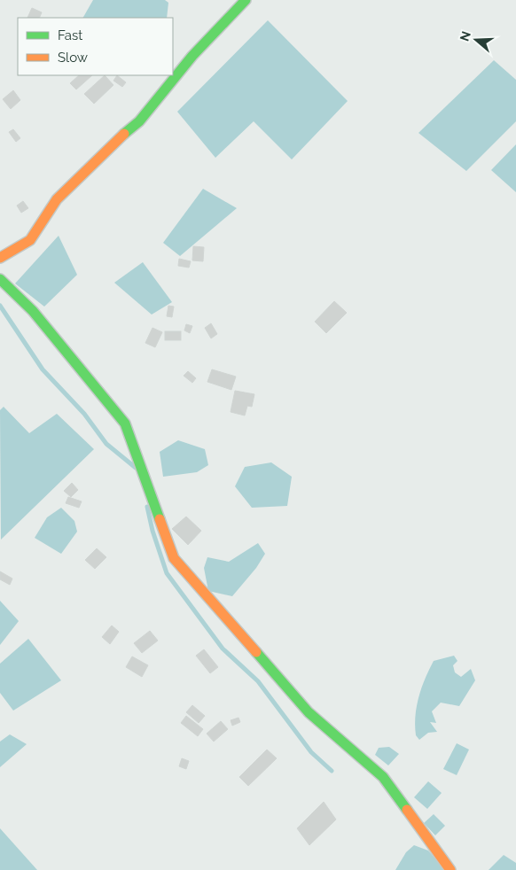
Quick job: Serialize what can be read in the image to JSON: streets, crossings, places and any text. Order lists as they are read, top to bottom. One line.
{"legend":["Fast","Slow"],"north":"left"}
